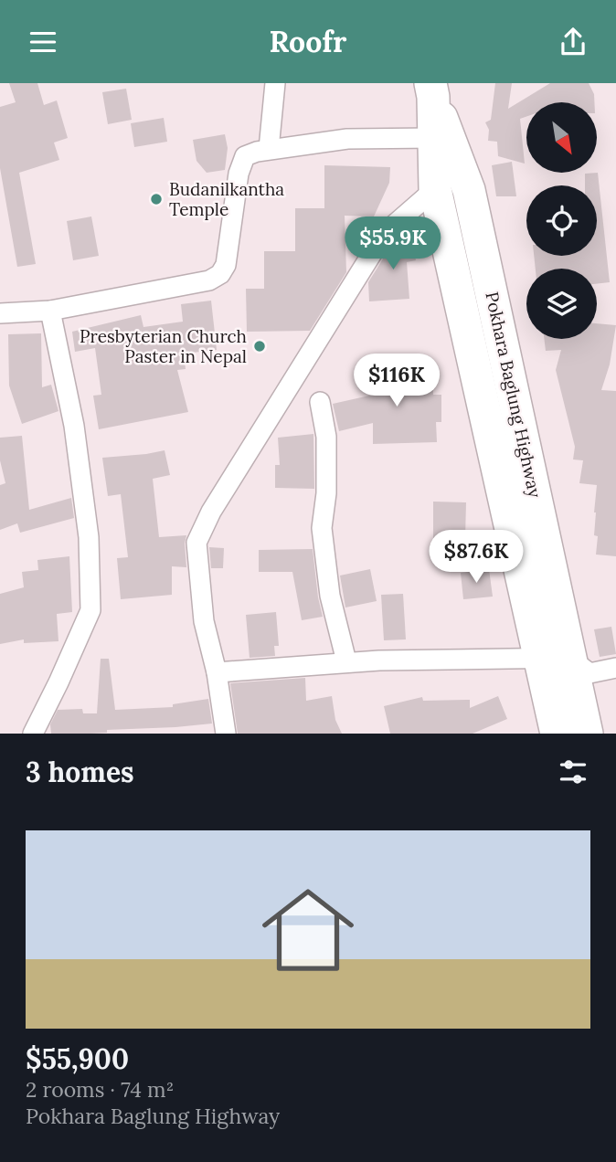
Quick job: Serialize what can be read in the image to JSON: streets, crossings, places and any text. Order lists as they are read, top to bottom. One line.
{"streets":{"highway":["Pokhara Baglung Highway"]},"places":["Budanilkantha Temple","Presbyterian Church Paster in Nepal"],"north":"bottom right","page":{"header":"Roofr","price":["$55.9K","$116K","$87.6K"],"heading":"3 homes","list":[{"name":"$55,900","note":"2 rooms · 74 m² · Pokhara Baglung Highway"}]}}
